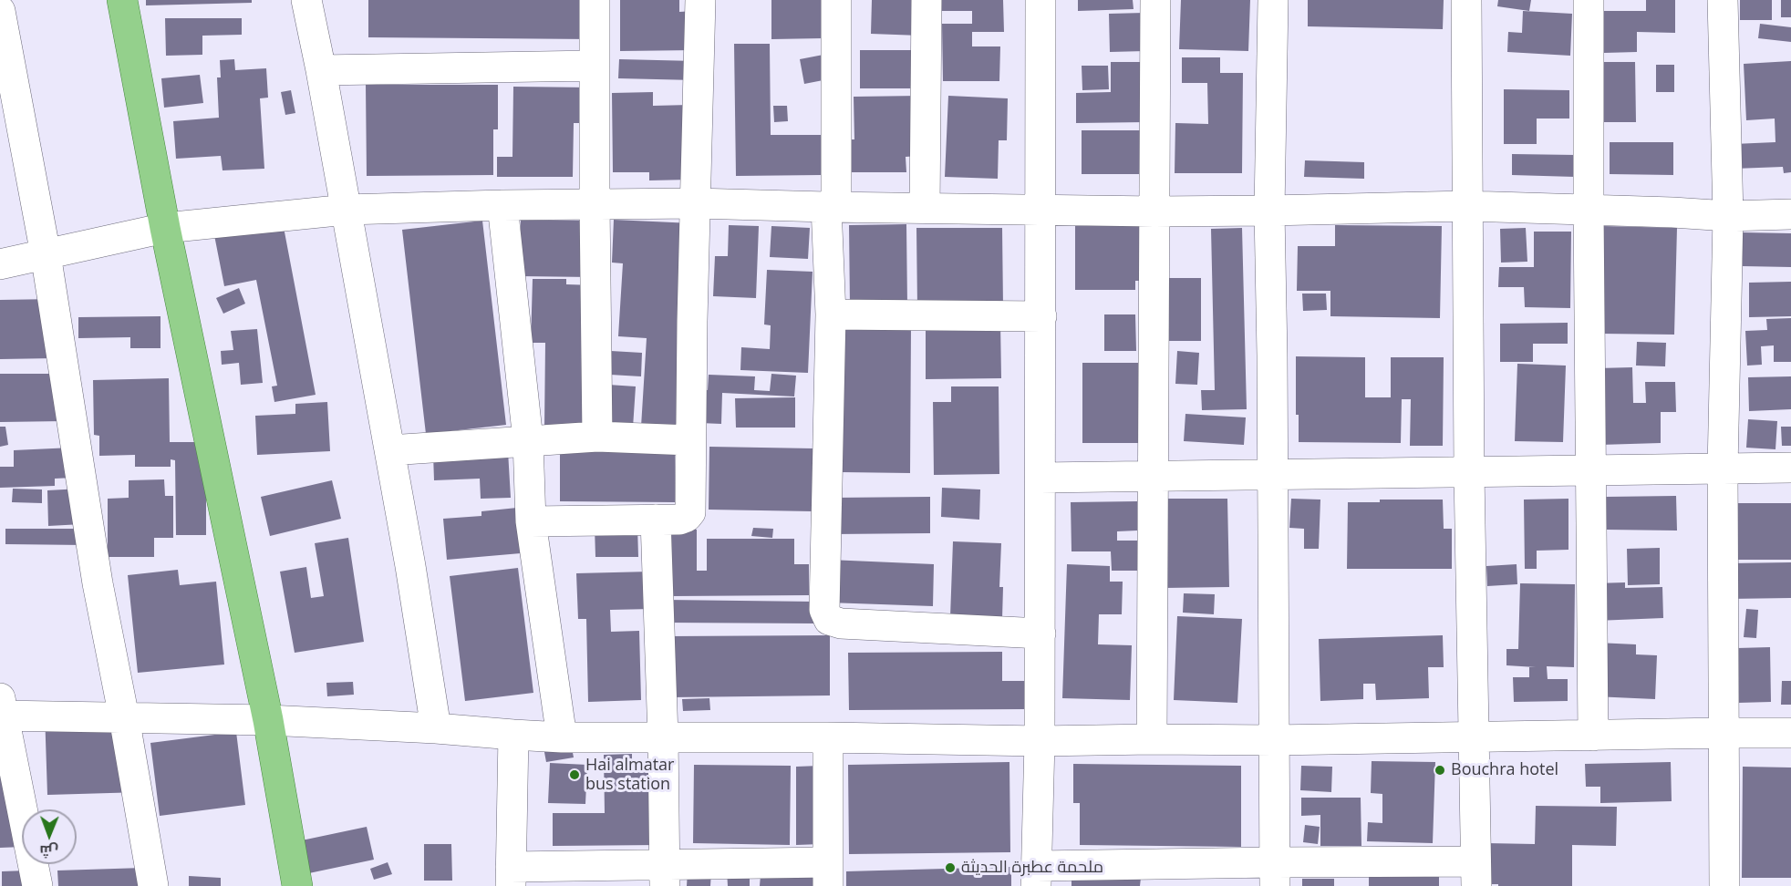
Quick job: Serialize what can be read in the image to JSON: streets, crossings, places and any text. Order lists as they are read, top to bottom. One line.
{"places":["Bouchra hotel","Hai almatar bus station","ملحمة عطبرة الحديثة"],"north":"bottom"}
